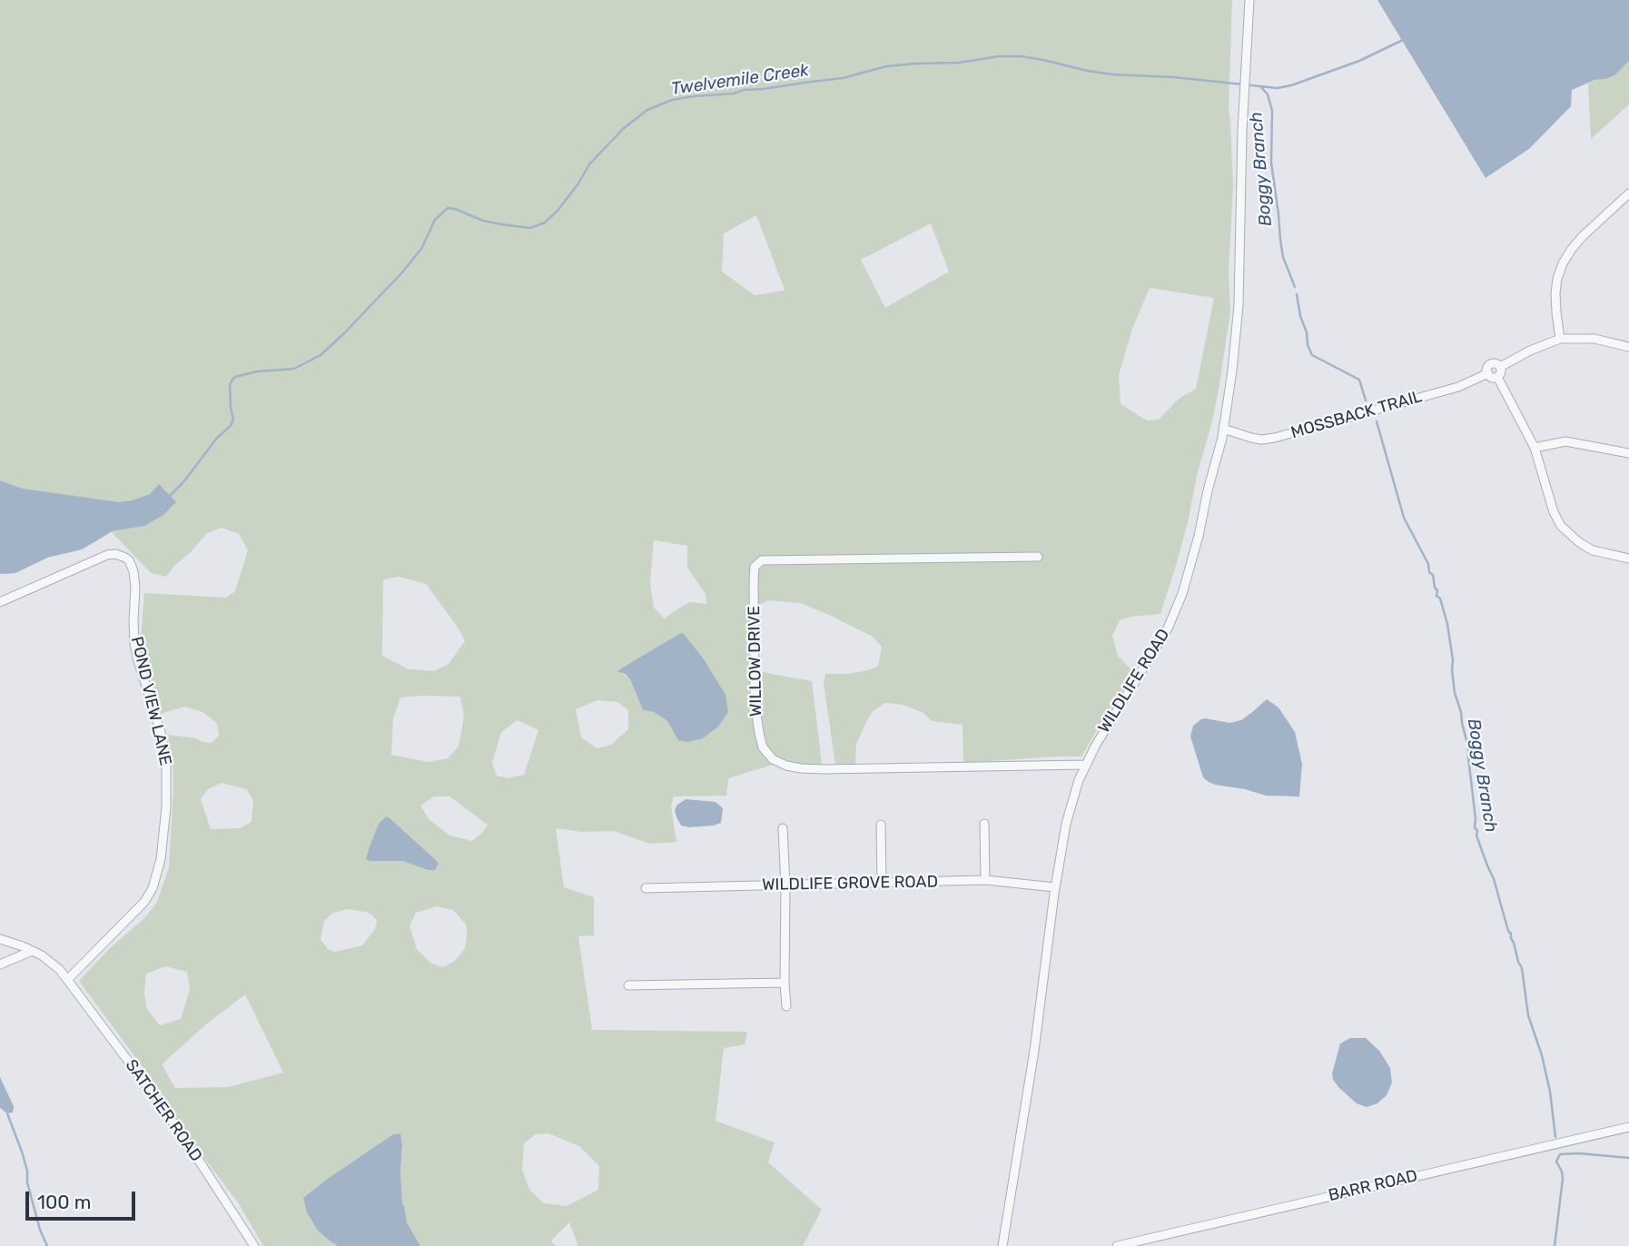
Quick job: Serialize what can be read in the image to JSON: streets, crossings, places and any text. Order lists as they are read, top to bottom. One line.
{"streets":{"street":["MOSSBACK TRAIL","WILLOW DRIVE","WILDLIFE ROAD","POND VIEW LANE","WILDLIFE GROVE ROAD","SATCHER ROAD","BARR ROAD"]},"crossings":[["MOSSBACK TRAIL","WILDLIFE ROAD"],["WILLOW DRIVE","WILDLIFE ROAD"],["WILDLIFE ROAD","WILDLIFE GROVE ROAD"],["POND VIEW LANE","SATCHER ROAD"]],"water":["Twelvemile Creek","Boggy Branch"],"scale_bar":"100 m"}
